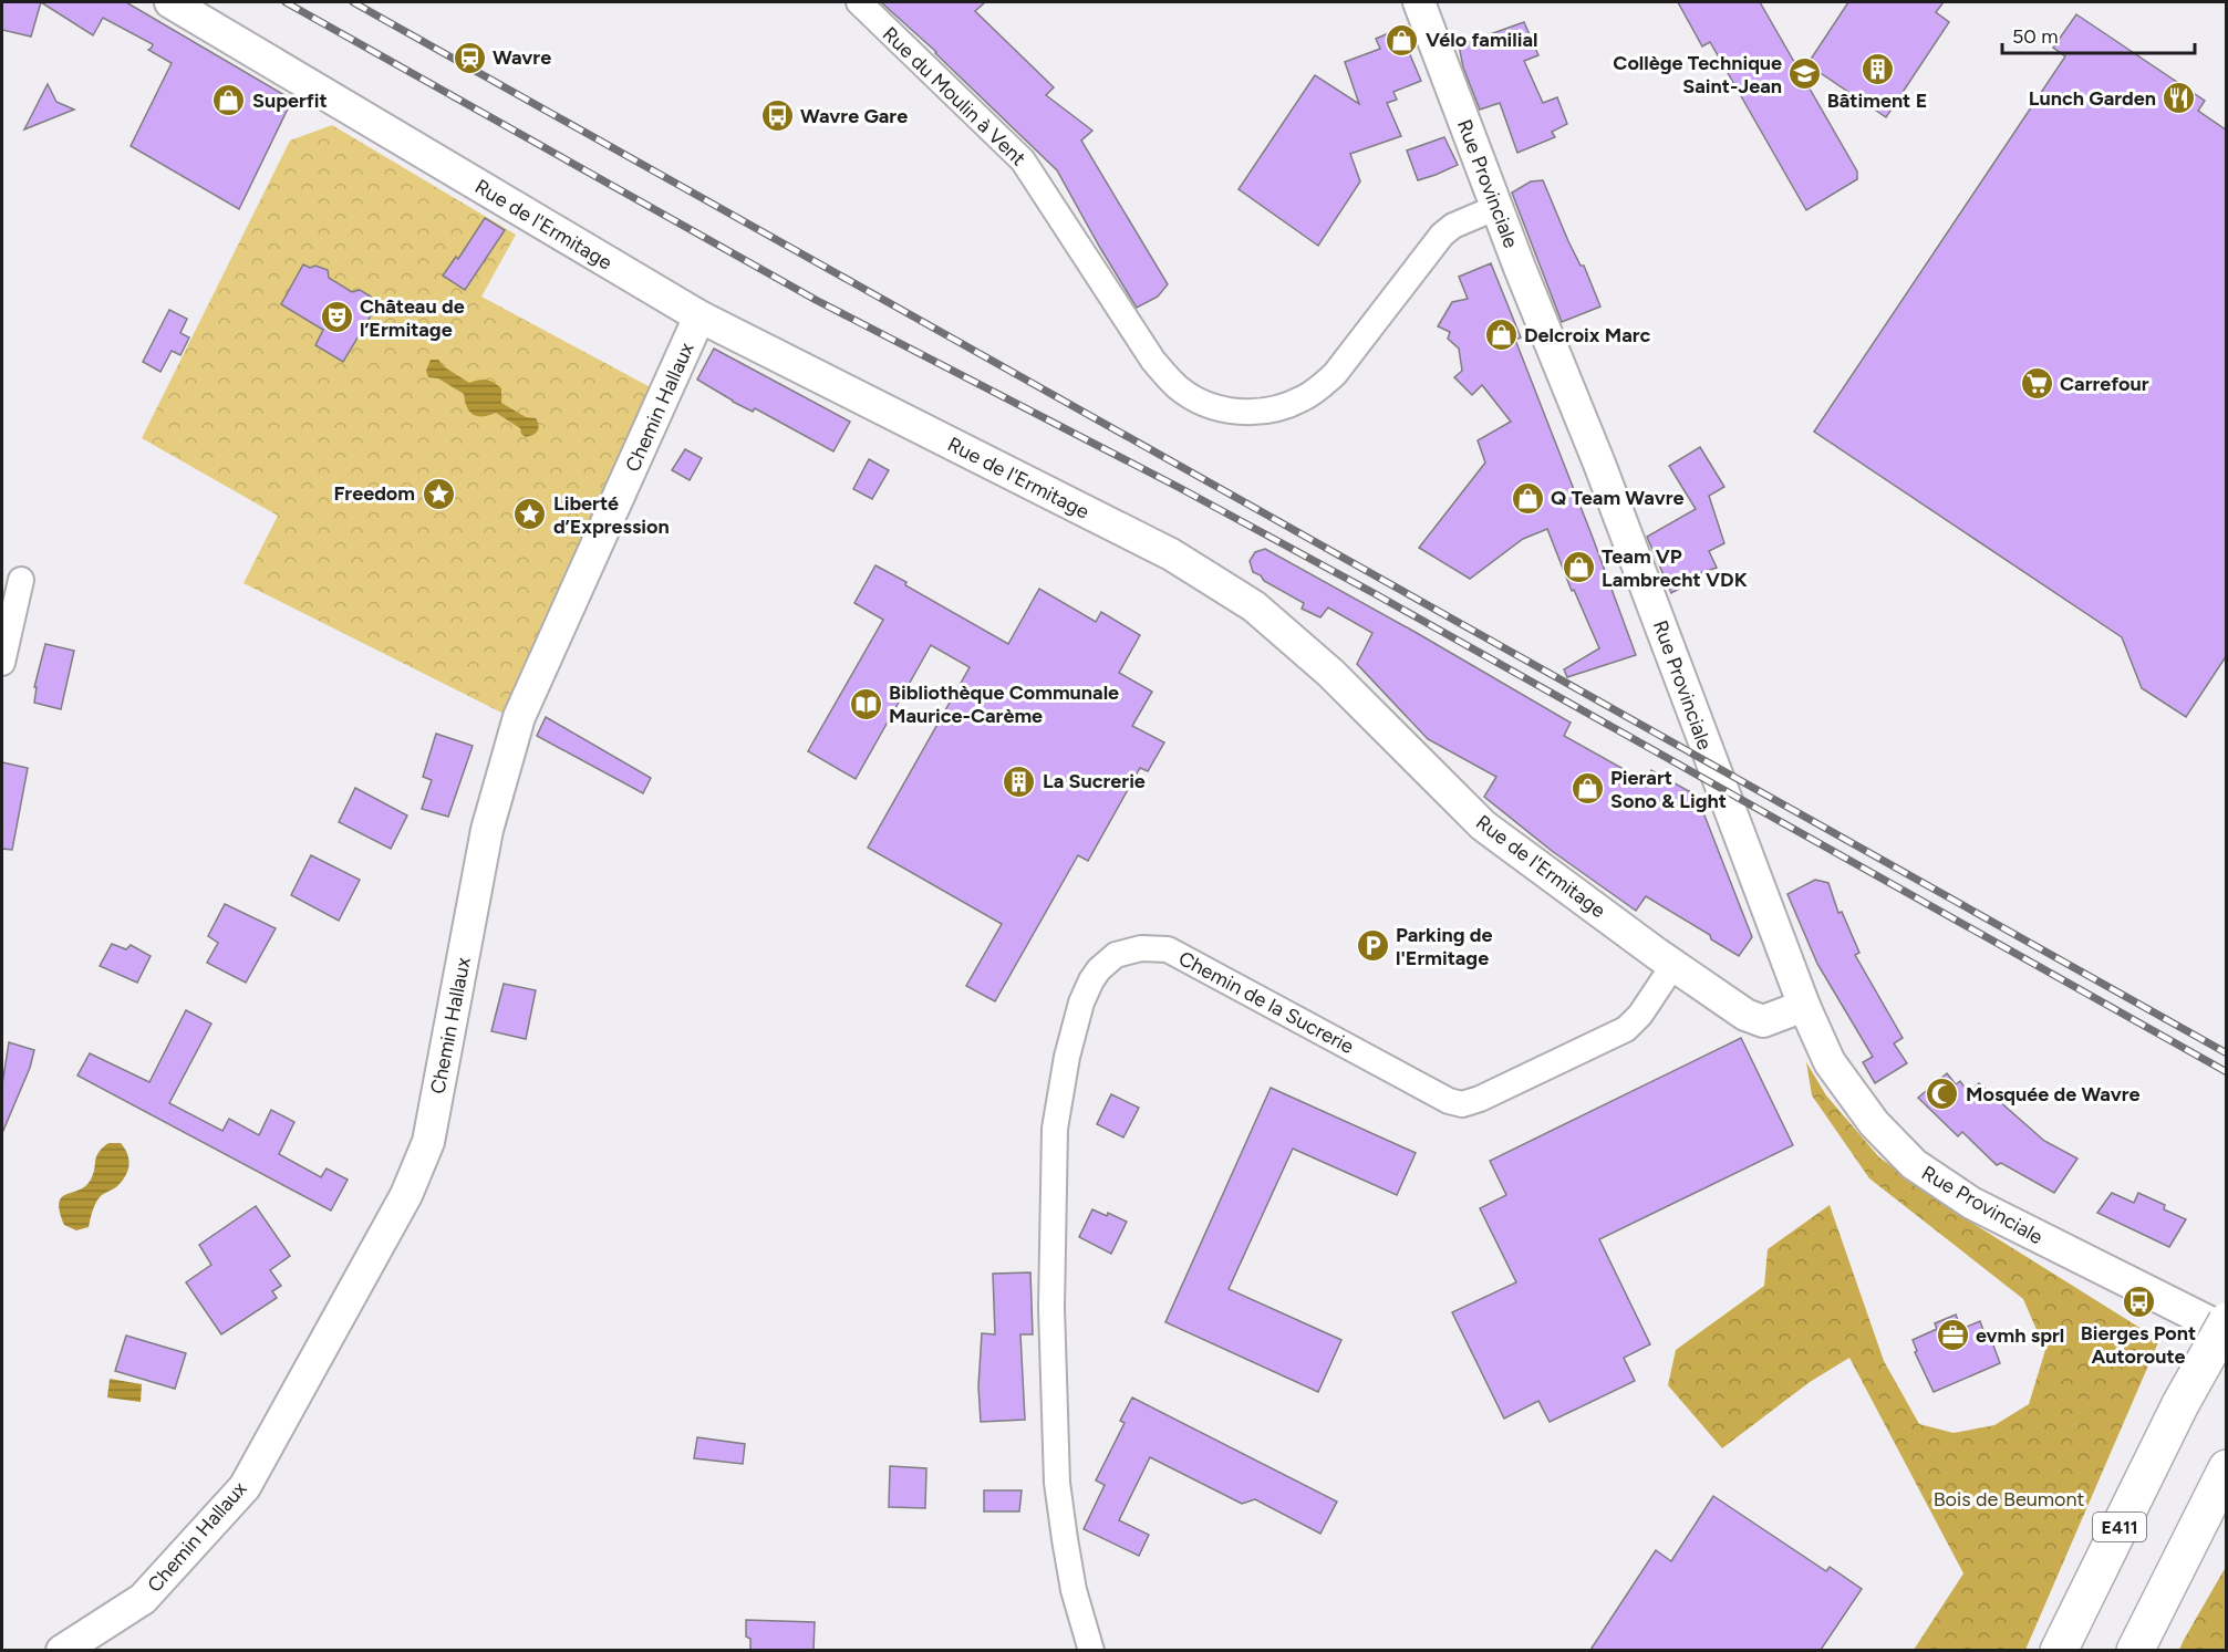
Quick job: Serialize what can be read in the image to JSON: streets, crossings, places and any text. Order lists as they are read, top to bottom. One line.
{"streets":{"highway":["E411"],"street":["Rue du Moulin à Vent","Rue Provinciale","Rue de l'Ermitage","Chemin Hallaux","Chemin de la Sucrerie"]},"crossings":[["Rue du Moulin à Vent","Rue Provinciale"],["Rue Provinciale","Rue de l'Ermitage"],["Rue de l'Ermitage","Chemin Hallaux"],["Rue de l'Ermitage","Chemin de la Sucrerie"]],"parks":["Bois de Beumont"],"places":{"shop":["Vélo familial","Superfit","Delcroix Marc","Q Team Wavre","Team VP Lambrecht VDK","Pierart Sono & Light"],"station":["Wavre"],"building":["Bâtiment E","La Sucrerie"],"school or university":["Collège Technique Saint-Jean"],"restaurant":["Lunch Garden"],"bus stop":["Wavre Gare","Bierges Pont Autoroute"],"theatre":["Château de l’Ermitage"],"supermarket":["Carrefour"],"place":["Freedom","Liberté d’Expression"],"library":["Bibliothèque Communale Maurice-Carème"],"parking":["Parking de l'Ermitage"],"mosque":["Mosquée de Wavre"],"office":["evmh sprl"]},"scale_bar":"50 m"}
